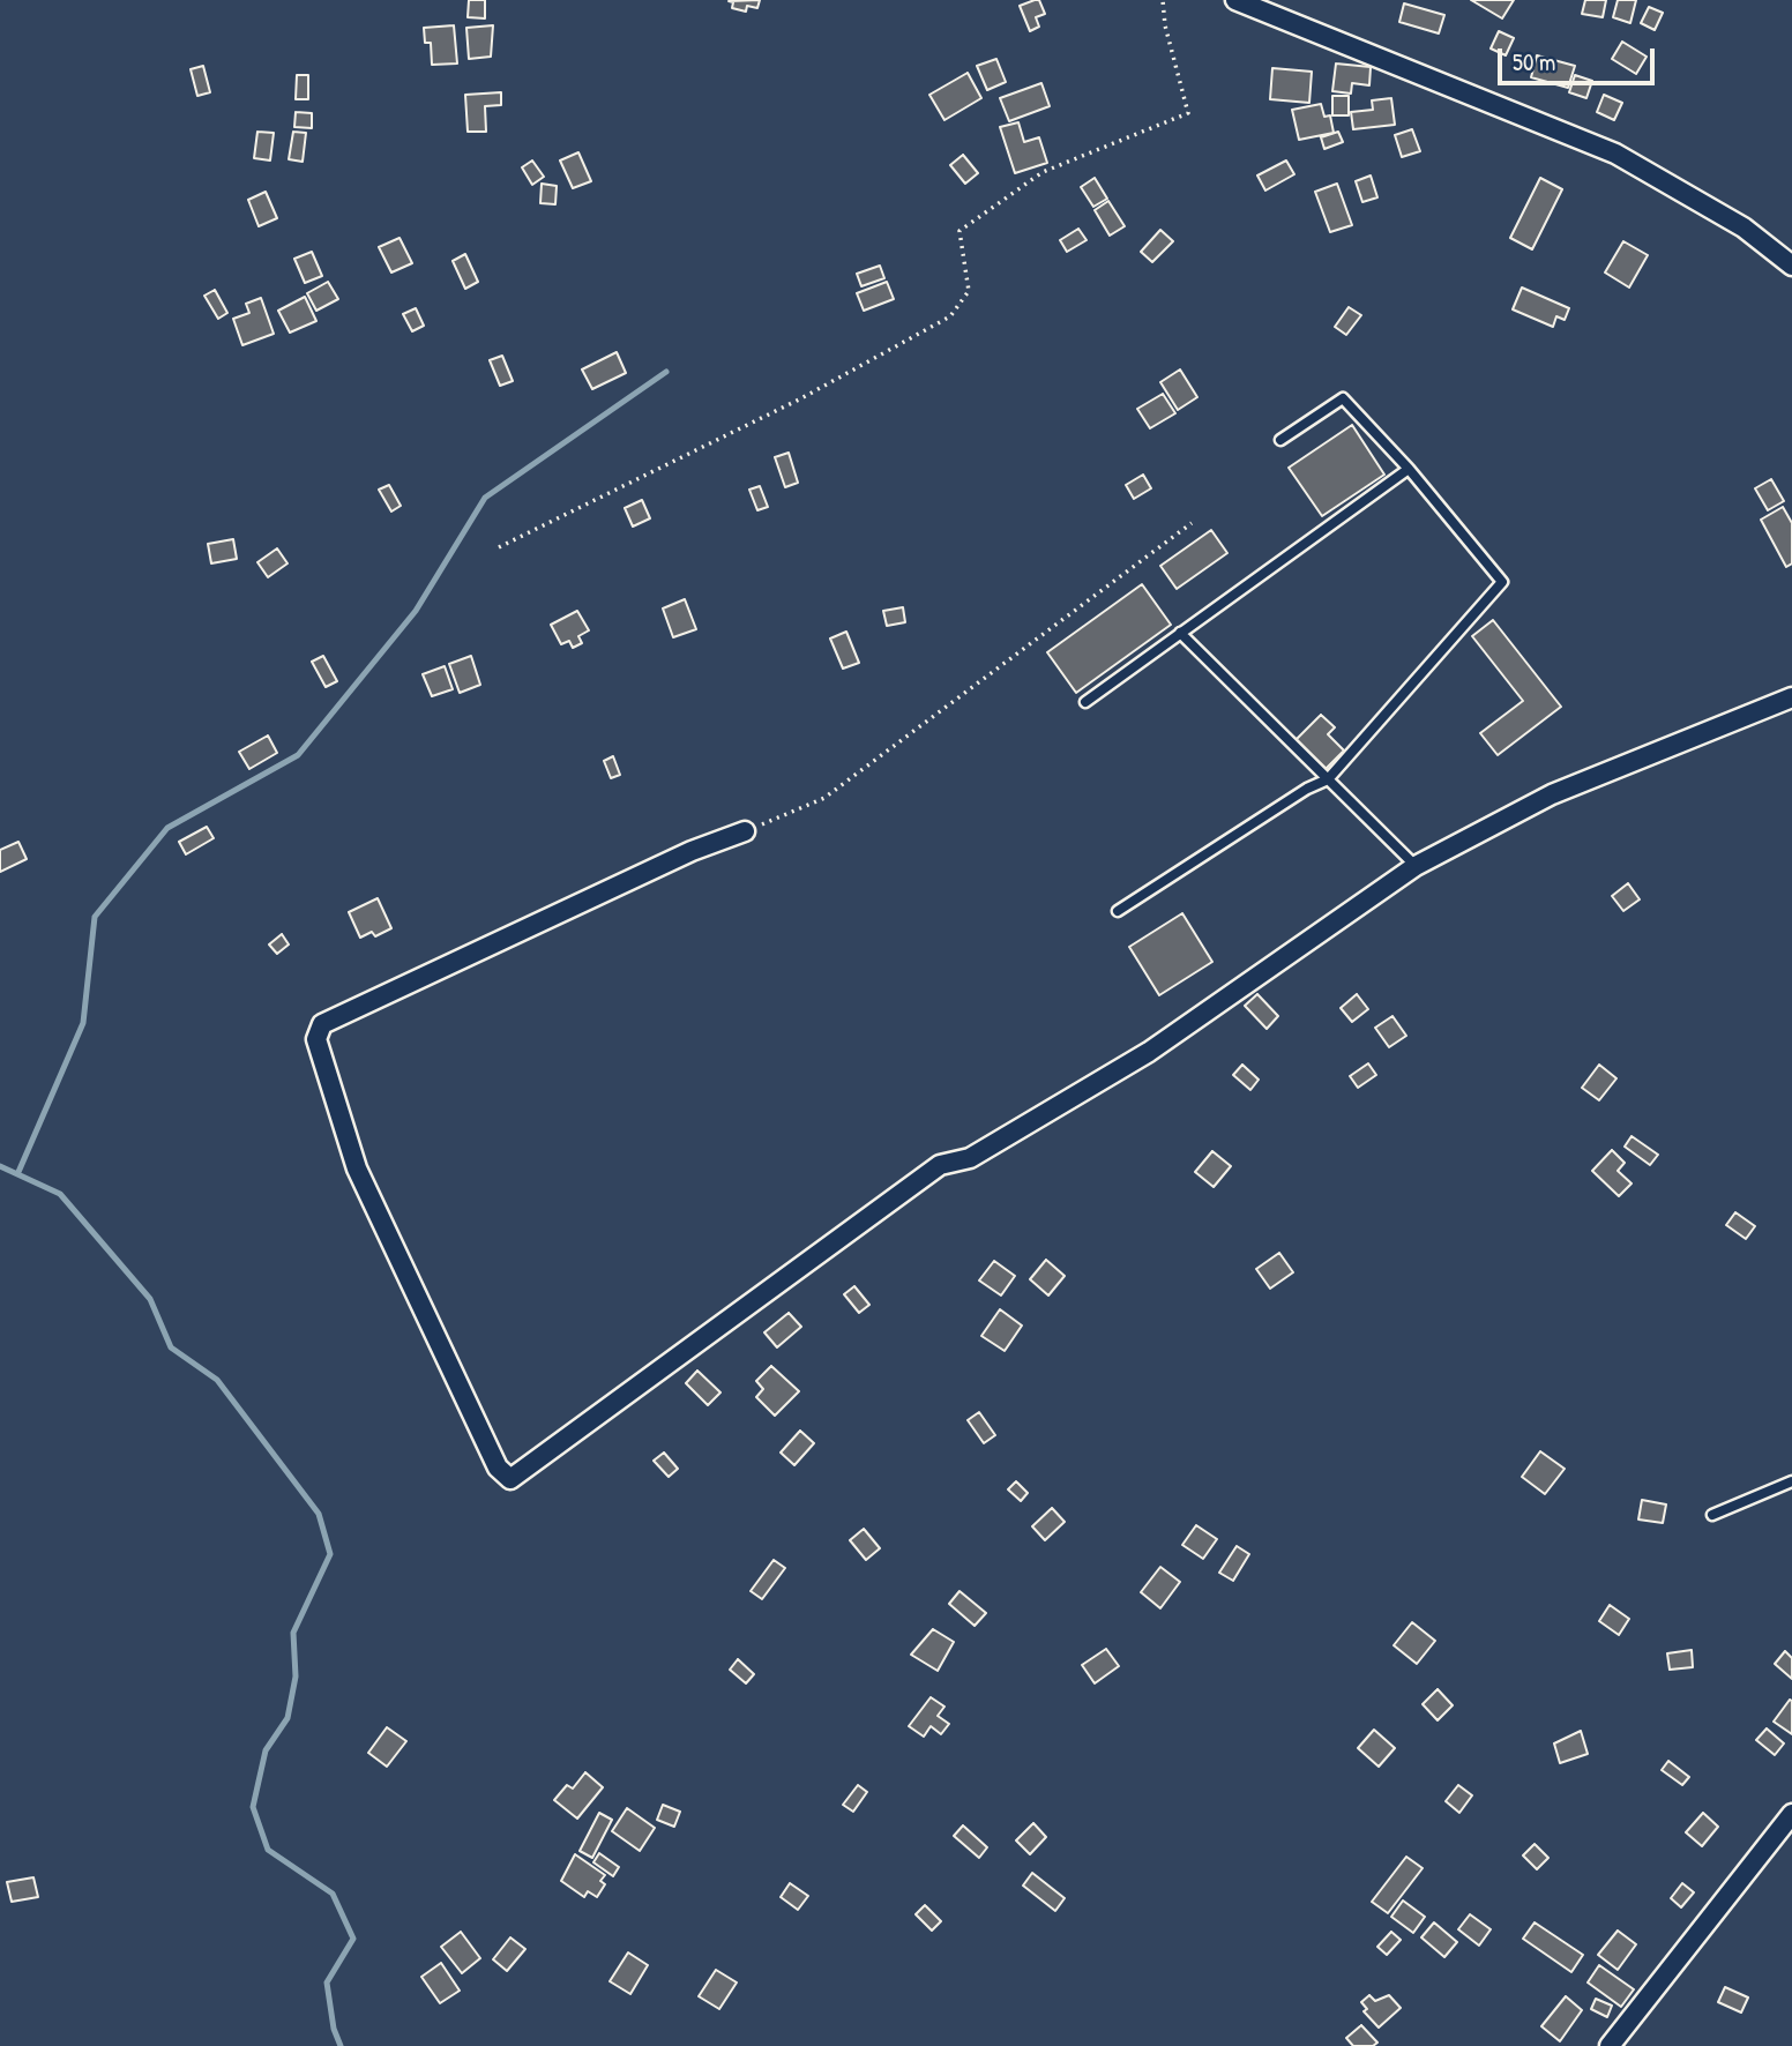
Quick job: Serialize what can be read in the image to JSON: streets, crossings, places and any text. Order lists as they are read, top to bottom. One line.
{"scale_bar":"50 m"}
